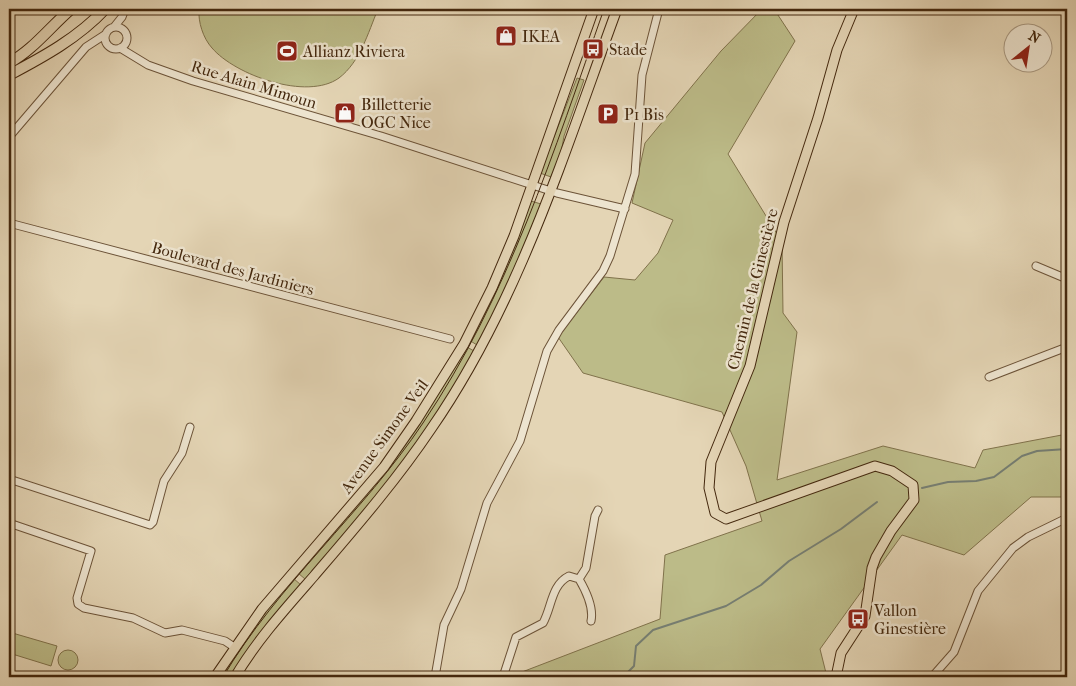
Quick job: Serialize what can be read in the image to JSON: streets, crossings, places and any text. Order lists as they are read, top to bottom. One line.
{"streets":{"main road":["Chemin de la Ginestière","Avenue Simone Veil"],"street":["Rue Alain Mimoun","Boulevard des Jardiniers"]},"crossings":[["Rue Alain Mimoun","Avenue Simone Veil"]],"places":{"shop":["IKEA","Billetterie OGC Nice"],"bus stop":["Stade","Vallon Ginestière"],"sports":["Allianz Riviera"],"parking":["P1 Bis"]},"north":"top right"}
